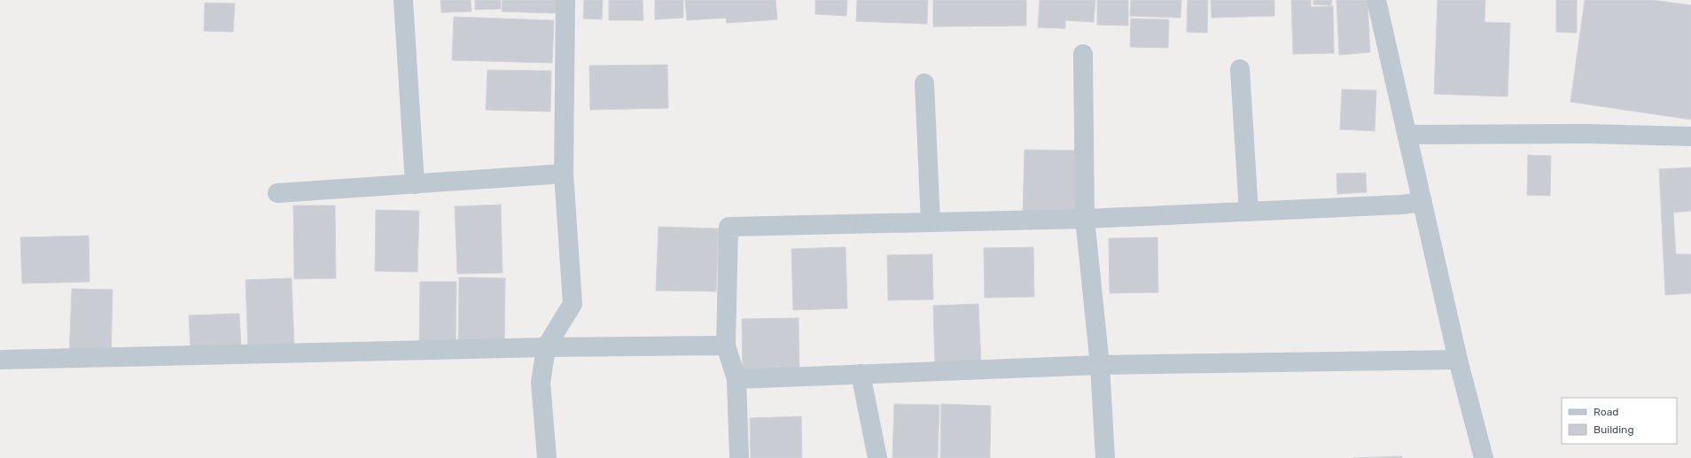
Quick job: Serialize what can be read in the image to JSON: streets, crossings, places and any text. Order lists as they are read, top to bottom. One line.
{"legend":["Road","Building"]}
